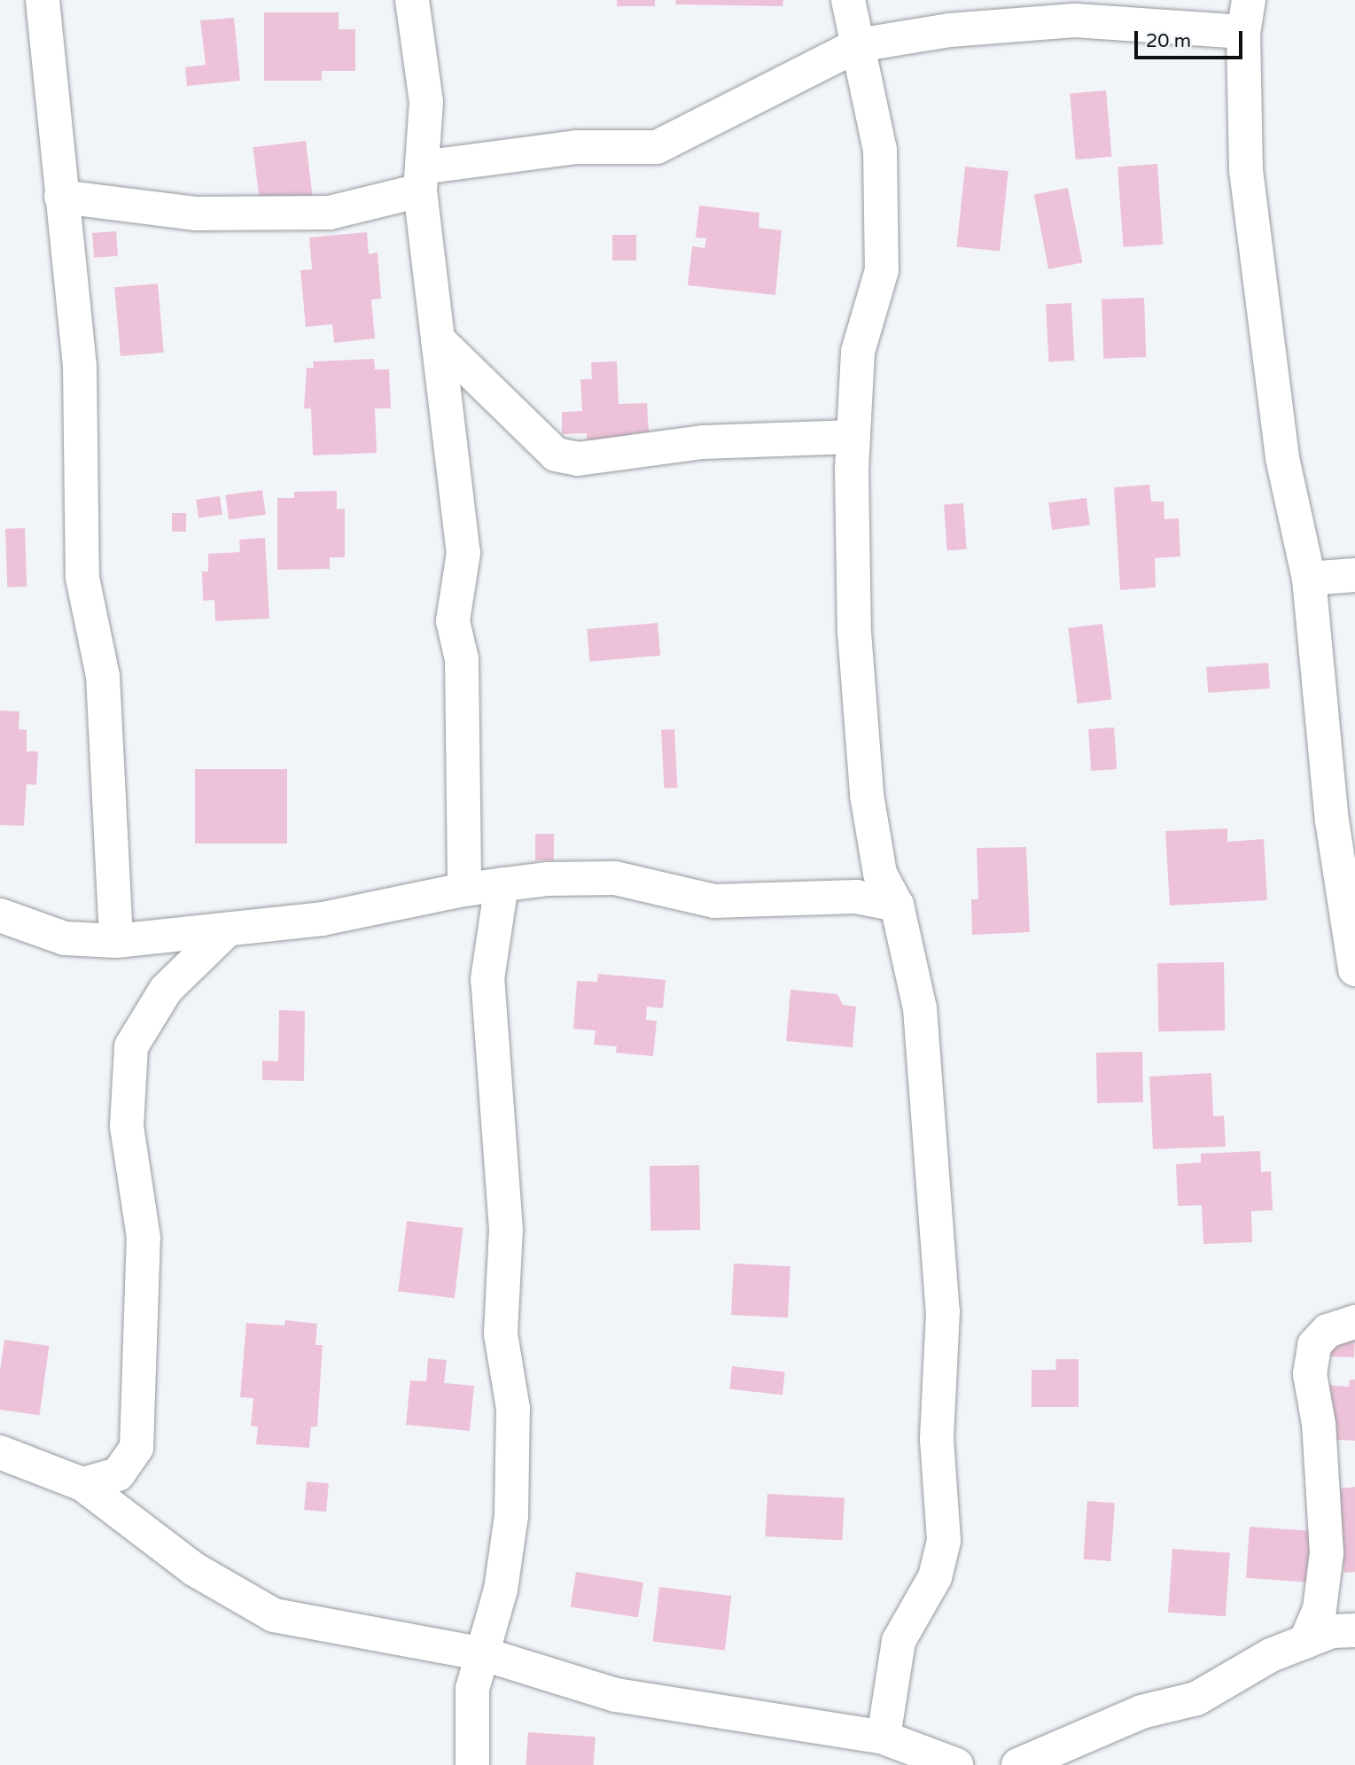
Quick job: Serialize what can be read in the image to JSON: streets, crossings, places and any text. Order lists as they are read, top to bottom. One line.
{"scale_bar":"20 m"}
